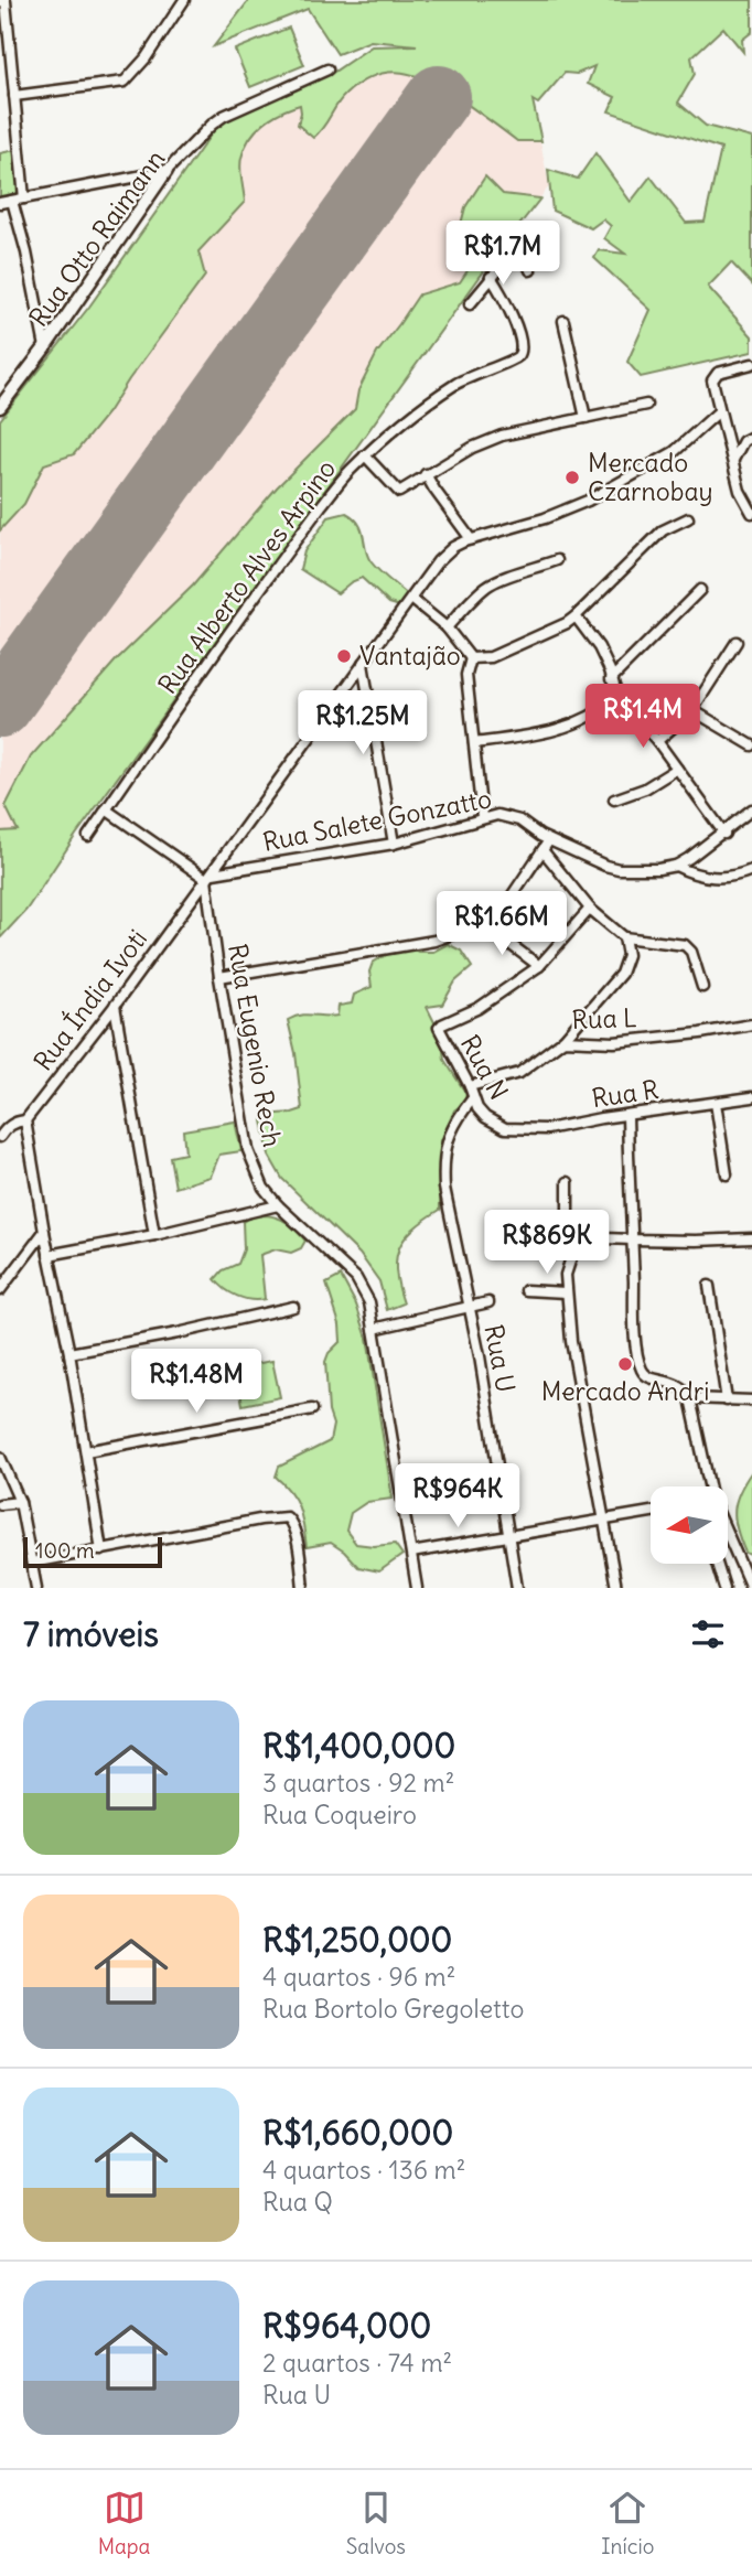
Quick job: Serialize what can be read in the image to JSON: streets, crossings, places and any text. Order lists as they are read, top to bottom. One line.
{"streets":{"street":["Rua Otto Raimann","Rua Alberto Alves Arpino","Rua Salete Gonzatto","Rua Índia Ivoti","Rua L","Rua Eugenio Rech","Rua N","Rua R","Rua U"]},"crossings":[["Rua Salete Gonzatto","Rua Índia Ivoti"],["Rua Salete Gonzatto","Rua Eugenio Rech"],["Rua Índia Ivoti","Rua Eugenio Rech"],["Rua L","Rua N"],["Rua N","Rua R"],["Rua N","Rua U"]],"places":["Mercado Czarnobay","Vantajão","Mercado Andri"],"scale_bar":"100 m","north":"left","page":{"price":["R$1.7M","R$1.4M","R$1.25M","R$1.66M","R$869K","R$1.48M","R$964K"],"scale":"100 m","heading":"7 imóveis","list":[{"name":"R$1,400,000","note":"3 quartos · 92 m² · Rua Coqueiro"},{"name":"R$1,250,000","note":"4 quartos · 96 m² · Rua Bortolo Gregoletto"},{"name":"R$1,660,000","note":"4 quartos · 136 m² · Rua Q"},{"name":"R$964,000","note":"2 quartos · 74 m² · Rua U"}],"tabs":["Mapa","Salvos","Início"]}}
